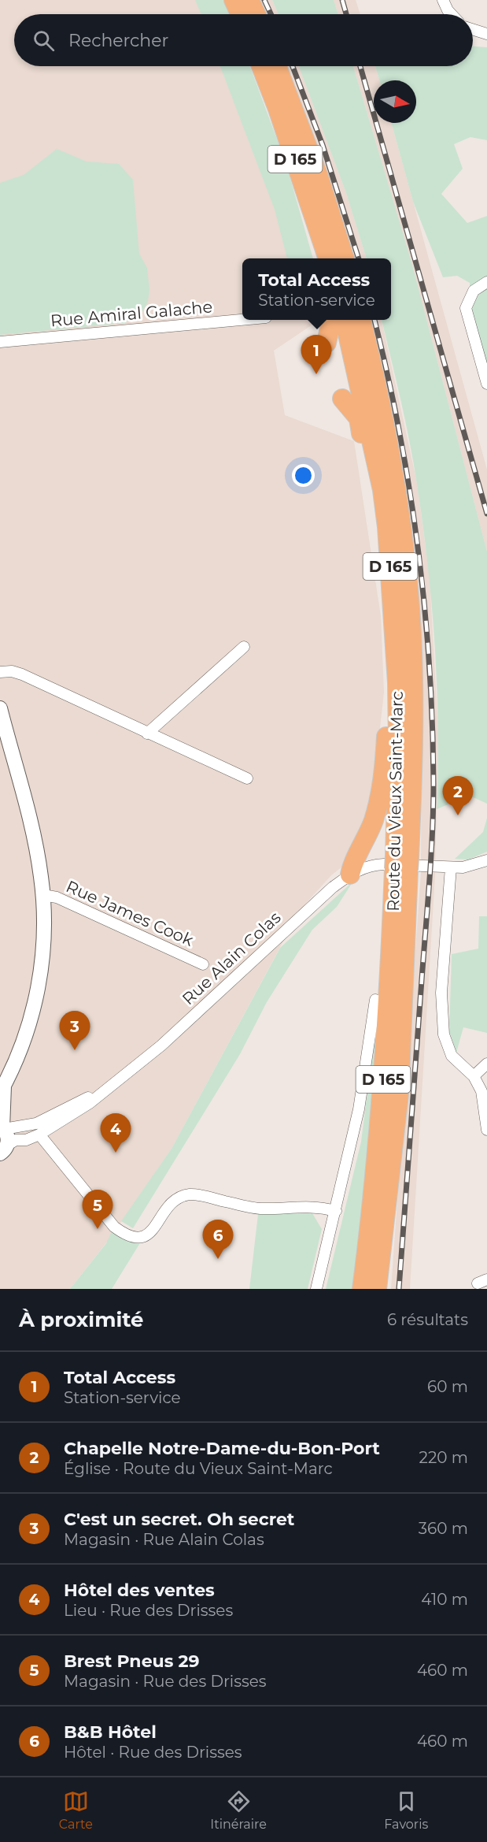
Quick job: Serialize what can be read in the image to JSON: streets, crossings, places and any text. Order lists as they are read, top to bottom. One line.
{"streets":{"highway":["D 165","Route du Vieux Saint-Marc"],"street":["Rue Amiral Galache","Rue James Cook","Rue Alain Colas"]},"crossings":[["Route du Vieux Saint-Marc","Rue Alain Colas"]],"north":"right","page":{"search":"Rechercher","popup":["Total Access","Station-service"],"pins":["1","2","3","4","5","6"],"heading":["À proximité","6 résultats"],"list":[{"mark":"1","name":"Total Access","note":"Station-service","value":"60 m"},{"mark":"2","name":"Chapelle Notre-Dame-du-Bon-Port","note":"Église · Route du Vieux Saint-Marc","value":"220 m"},{"mark":"3","name":"C'est un secret. Oh secret","note":"Magasin · Rue Alain Colas","value":"360 m"},{"mark":"4","name":"Hôtel des ventes","note":"Lieu · Rue des Drisses","value":"410 m"},{"mark":"5","name":"Brest Pneus 29","note":"Magasin · Rue des Drisses","value":"460 m"},{"mark":"6","name":"B&B Hôtel","note":"Hôtel · Rue des Drisses","value":"460 m"}],"nav":["Carte","Itinéraire","Favoris"]}}
